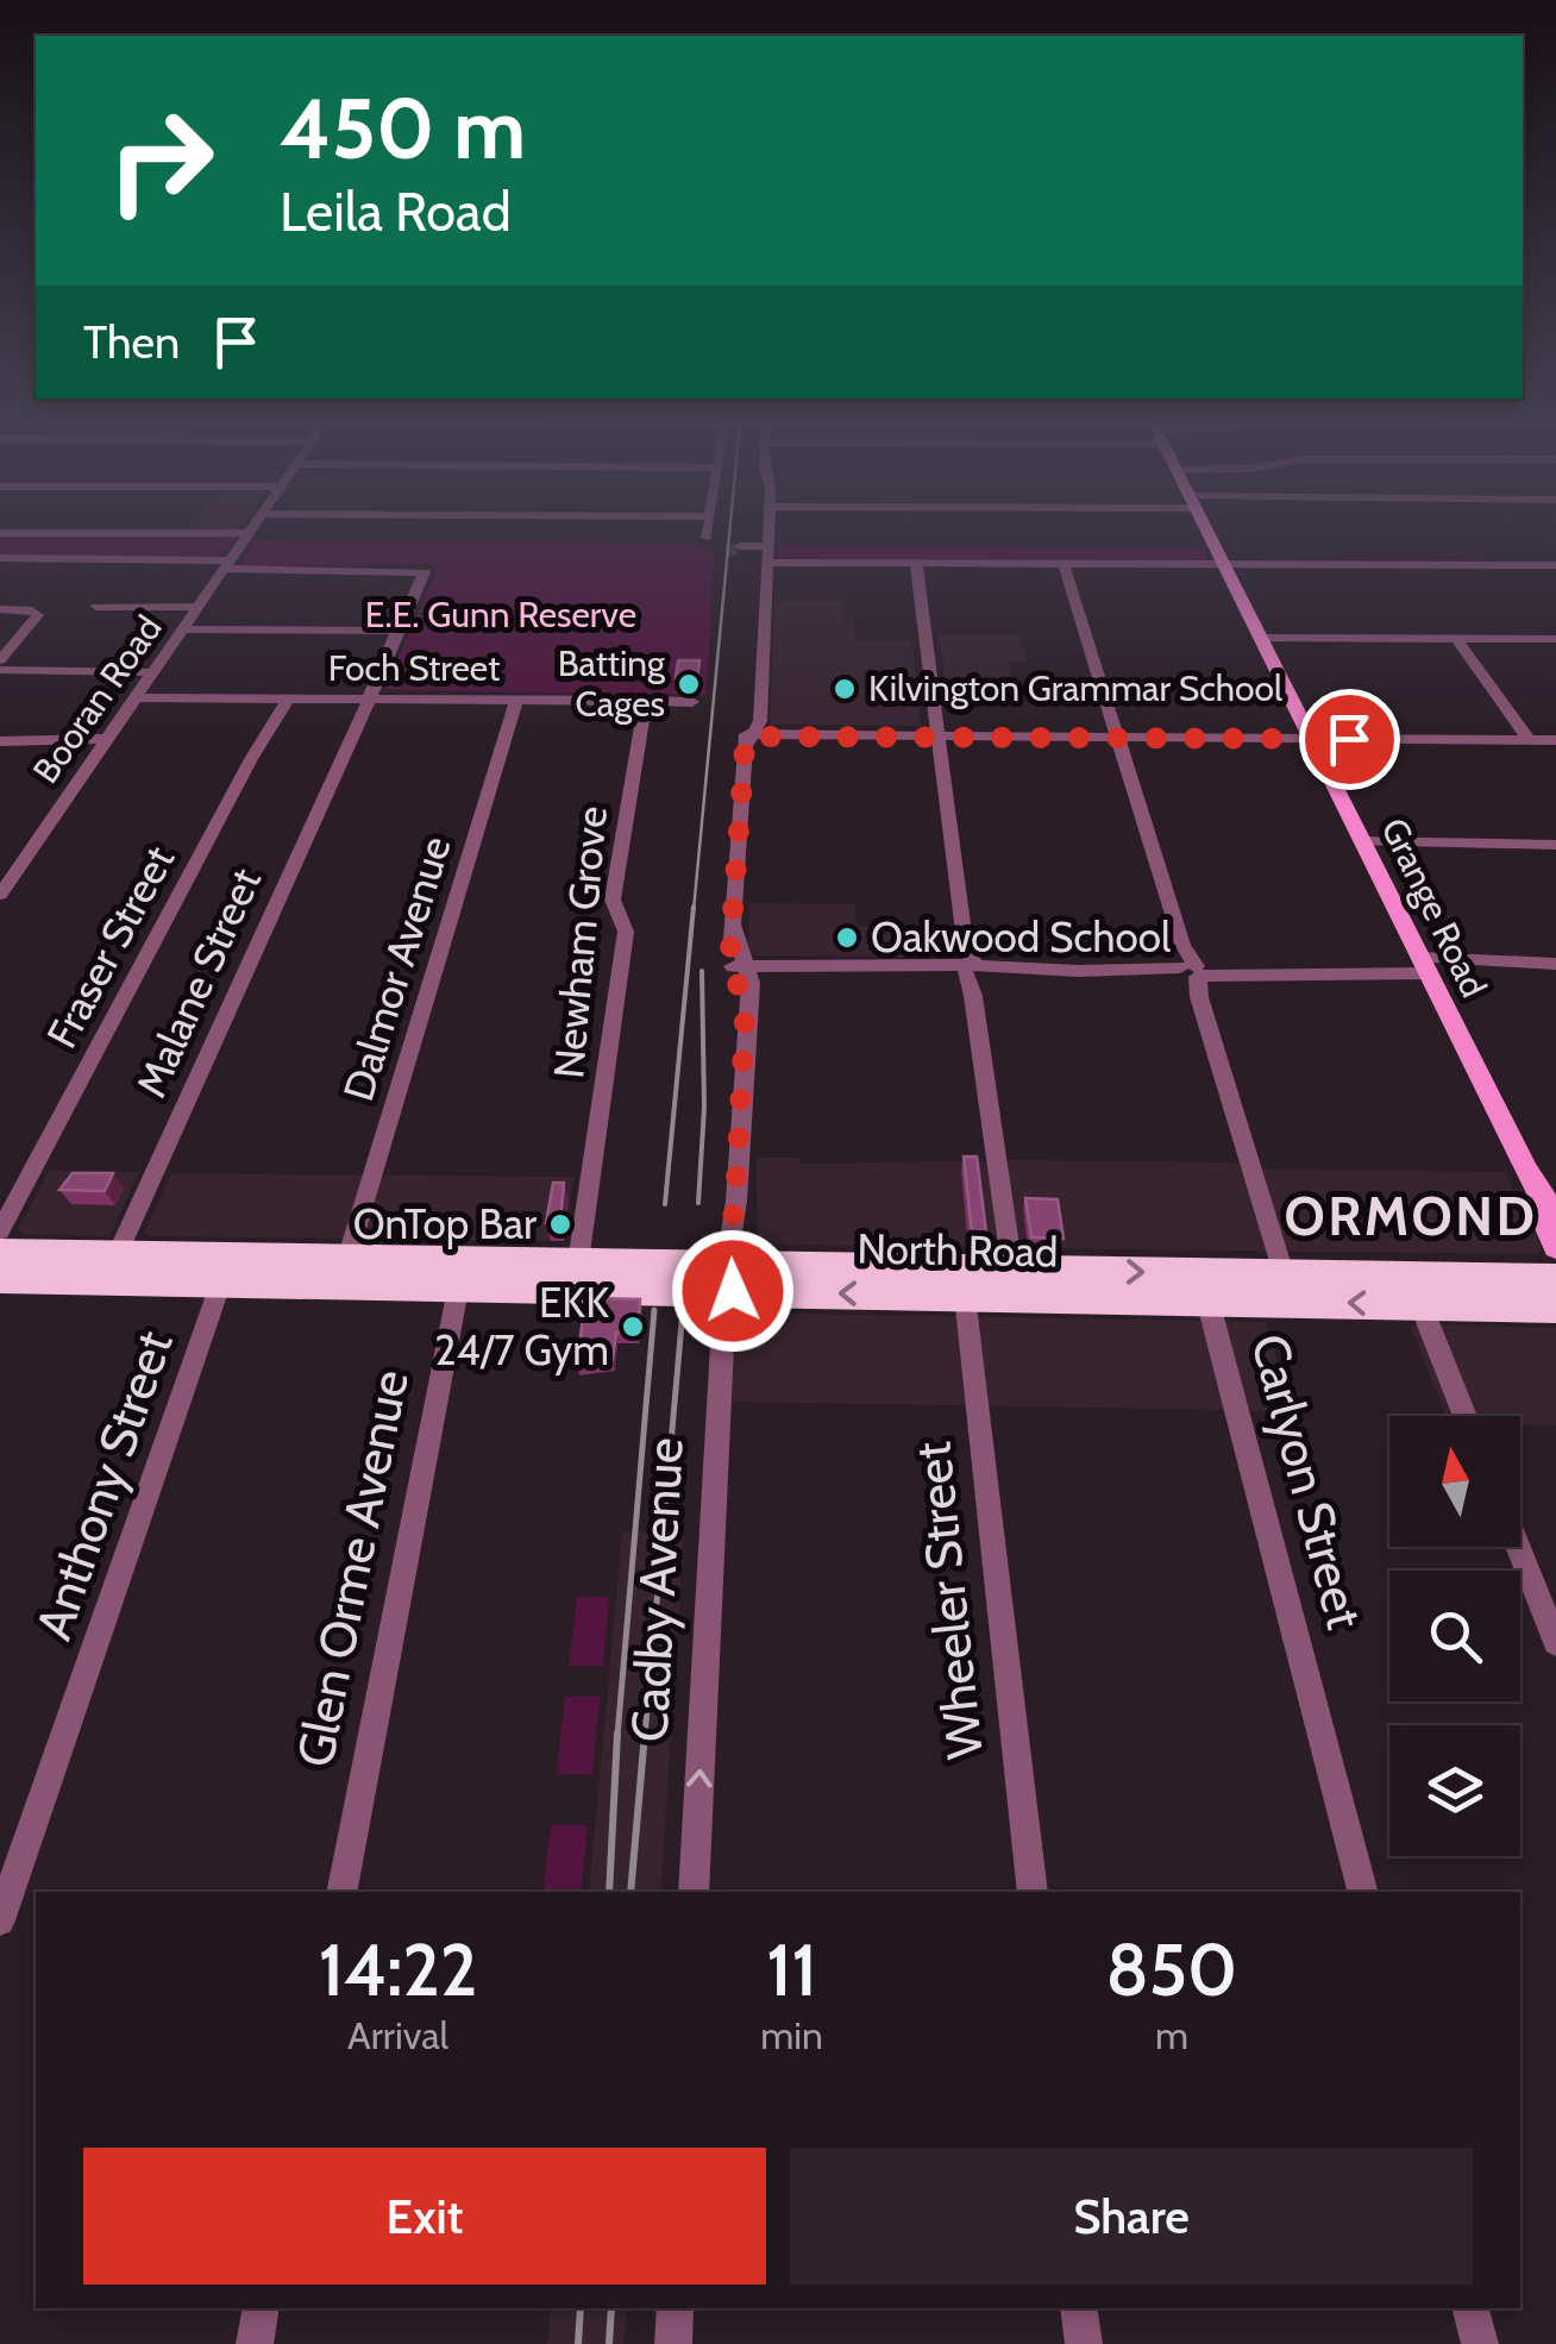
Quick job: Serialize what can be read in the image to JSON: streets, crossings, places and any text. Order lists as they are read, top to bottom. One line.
{"streets":{"highway":["North Road"],"main road":["Grange Road"],"street":["Foch Street","Booran Road","Newham Grove","Fraser Street","Dalmor Avenue","Malane Street","Carlyon Street","Anthony Street","Glen Orme Avenue","Cadby Avenue","Wheeler Street"]},"crossings":[["Foch Street","Booran Road"],["Foch Street","Newham Grove"],["Foch Street","Fraser Street"],["Foch Street","Dalmor Avenue"],["Foch Street","Malane Street"],["Booran Road","Malane Street"],["Newham Grove","North Road"],["Dalmor Avenue","North Road"],["Malane Street","North Road"],["North Road","Carlyon Street"],["North Road","Anthony Street"],["North Road","Glen Orme Avenue"],["North Road","Cadby Avenue"],["North Road","Wheeler Street"]],"one_way":["Cadby Avenue"],"districts":["ORMOND"],"parks":["E.E. Gunn Reserve"],"places":["Batting Cages","Kilvington Grammar School","Oakwood School","OnTop Bar","EKK 24/7 Gym"],"north":"top","page":{"turn":["450 m","Leila Road"],"then":"Then","eta":["14:22","Arrival","11","min","850","m"],"buttons":["Exit","Share"]}}
